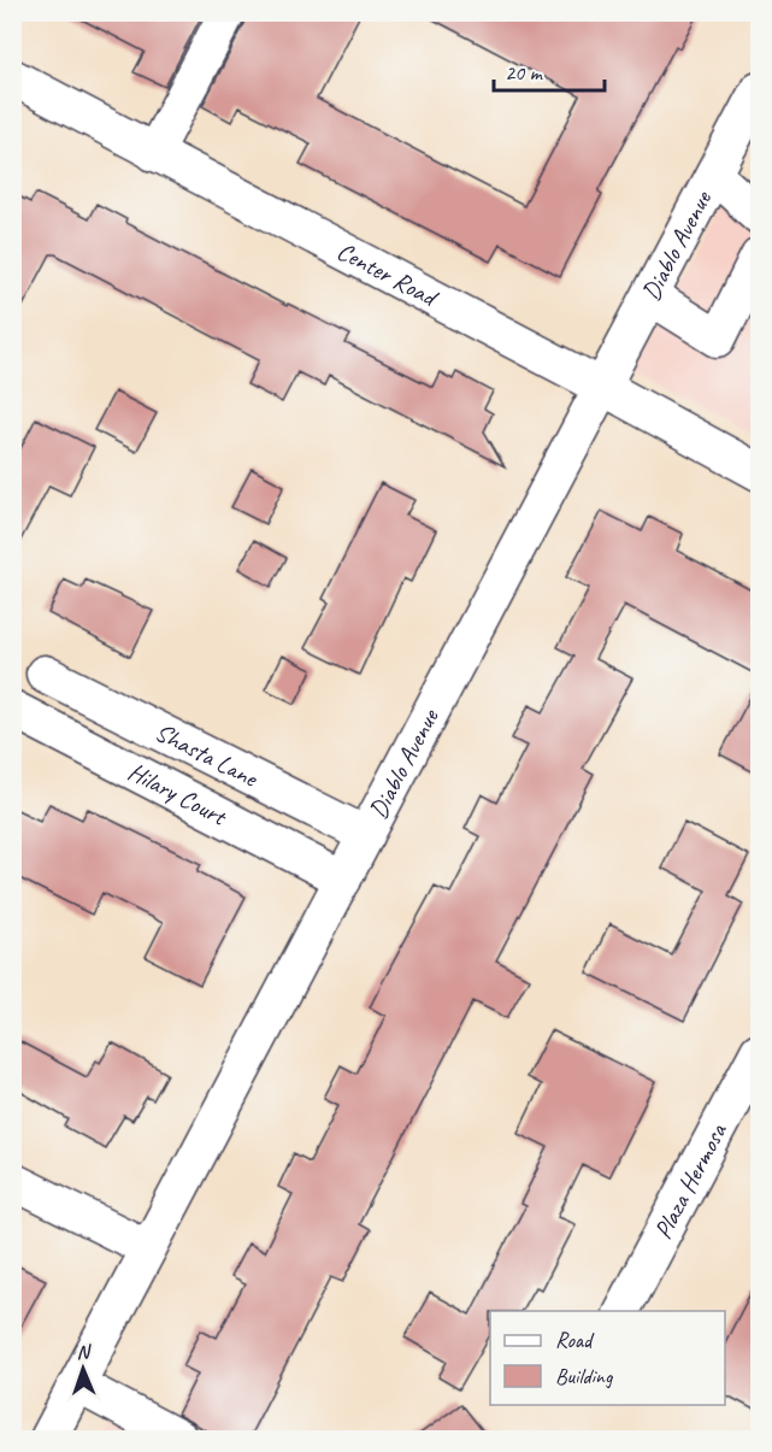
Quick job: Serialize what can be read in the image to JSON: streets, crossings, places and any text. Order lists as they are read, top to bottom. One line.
{"streets":{"street":["Diablo Avenue","Center Road","Shasta Lane","Hilary Court","Plaza Hermosa"]},"crossings":[["Diablo Avenue","Center Road"],["Diablo Avenue","Shasta Lane"],["Diablo Avenue","Hilary Court"]],"legend":["Road","Building"],"scale_bar":"20 m","north":"top"}
